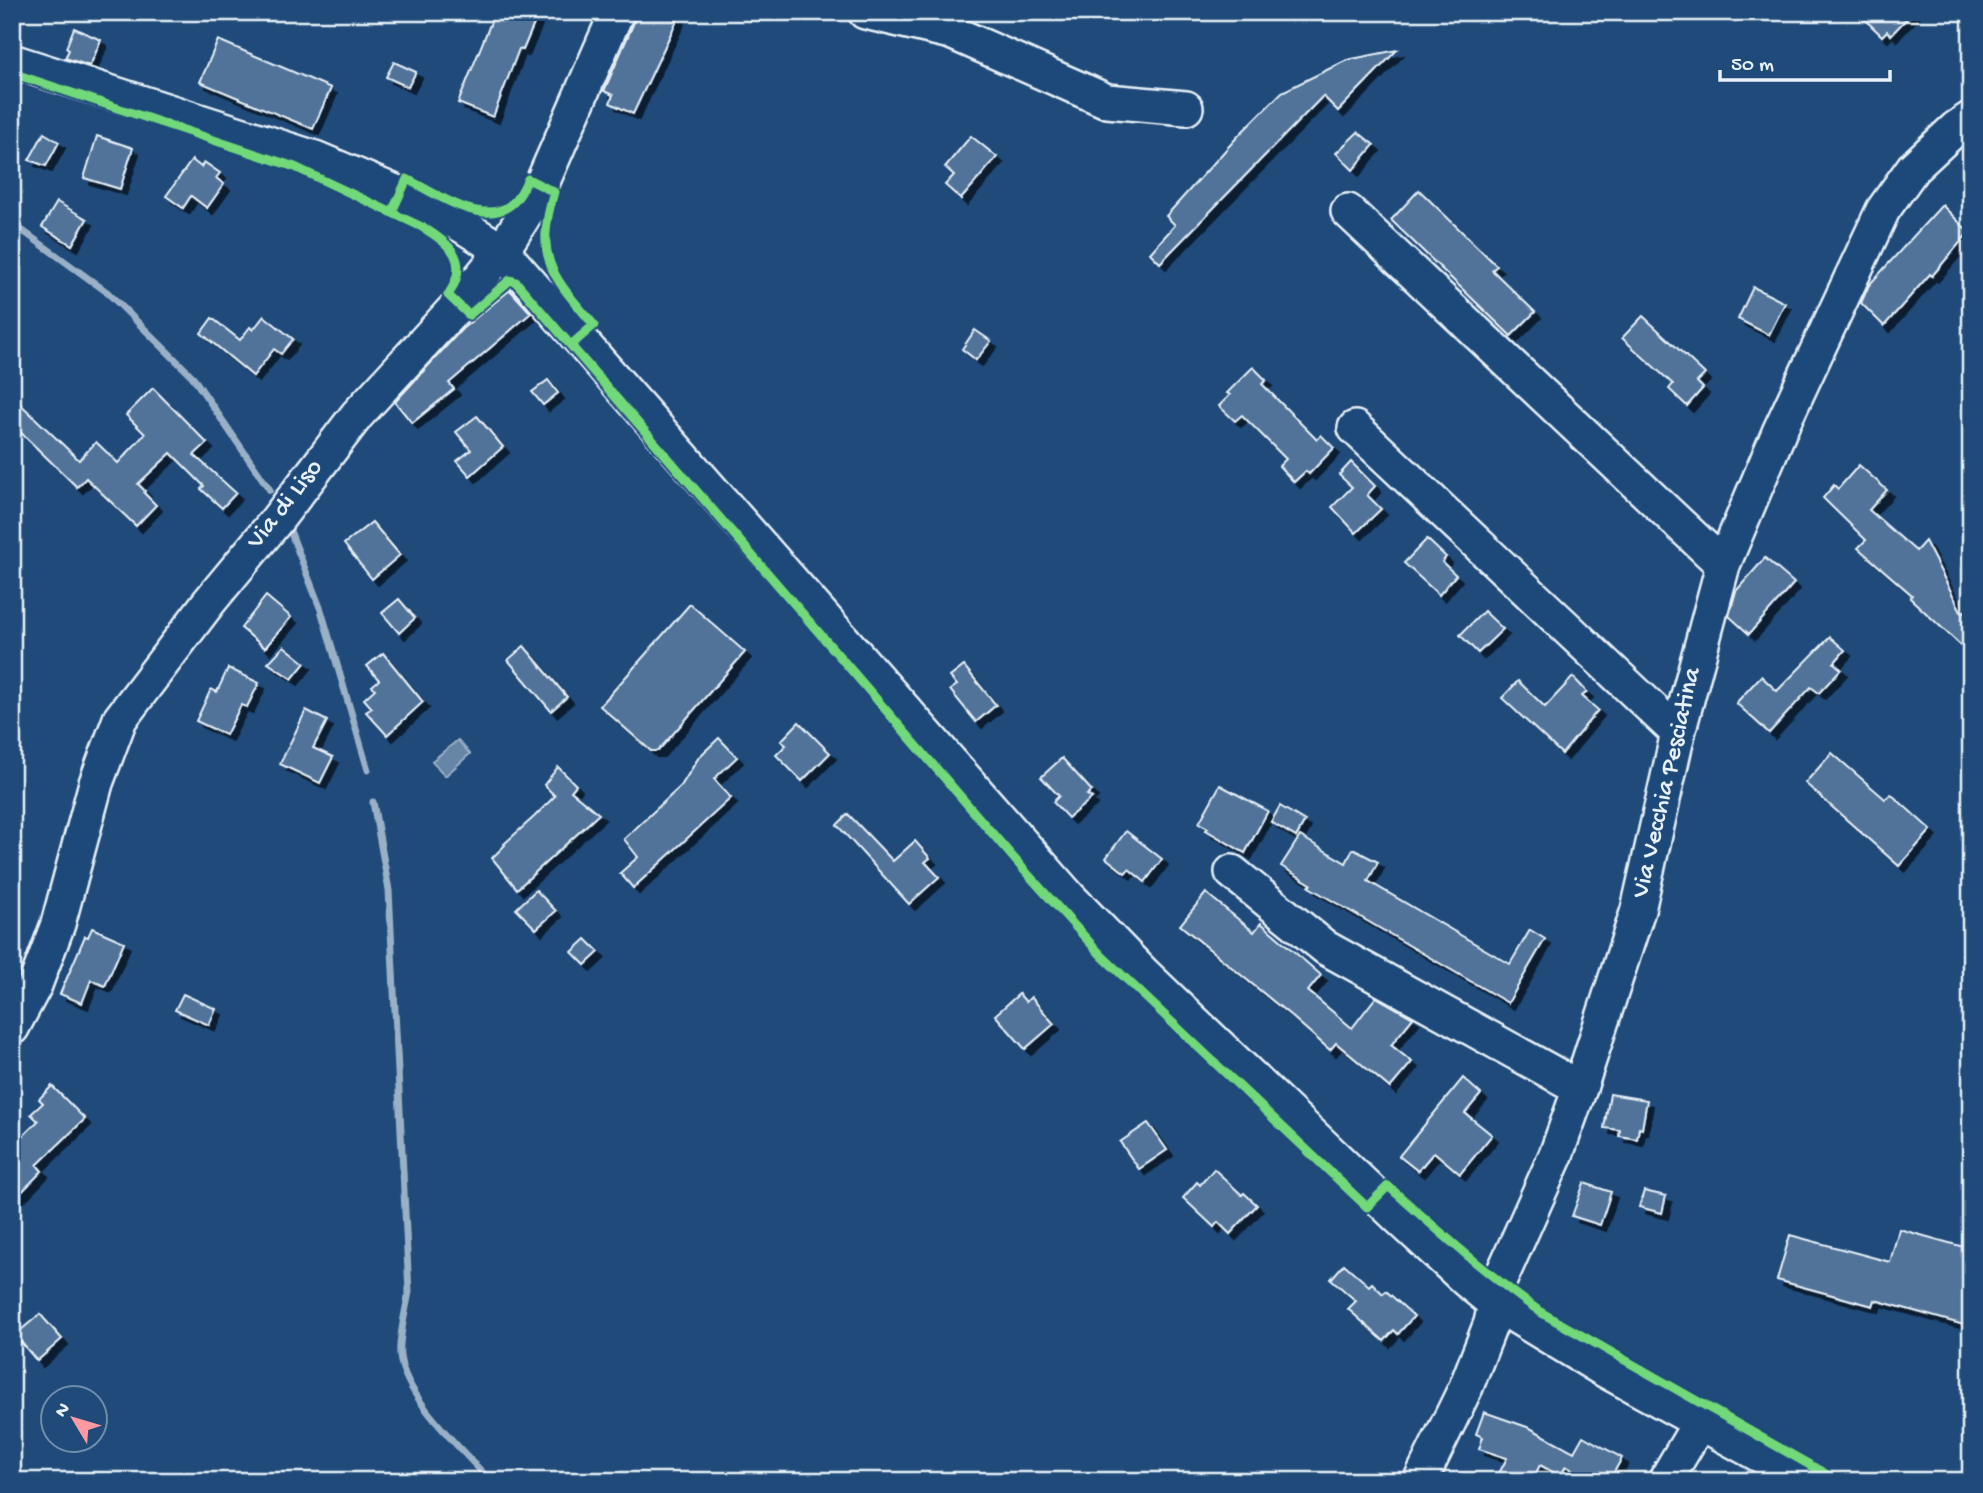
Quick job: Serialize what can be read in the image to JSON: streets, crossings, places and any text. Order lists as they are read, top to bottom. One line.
{"streets":{"street":["Via di Liso","Via Vecchia Pesciatina"]},"scale_bar":"50 m","north":"top left"}
